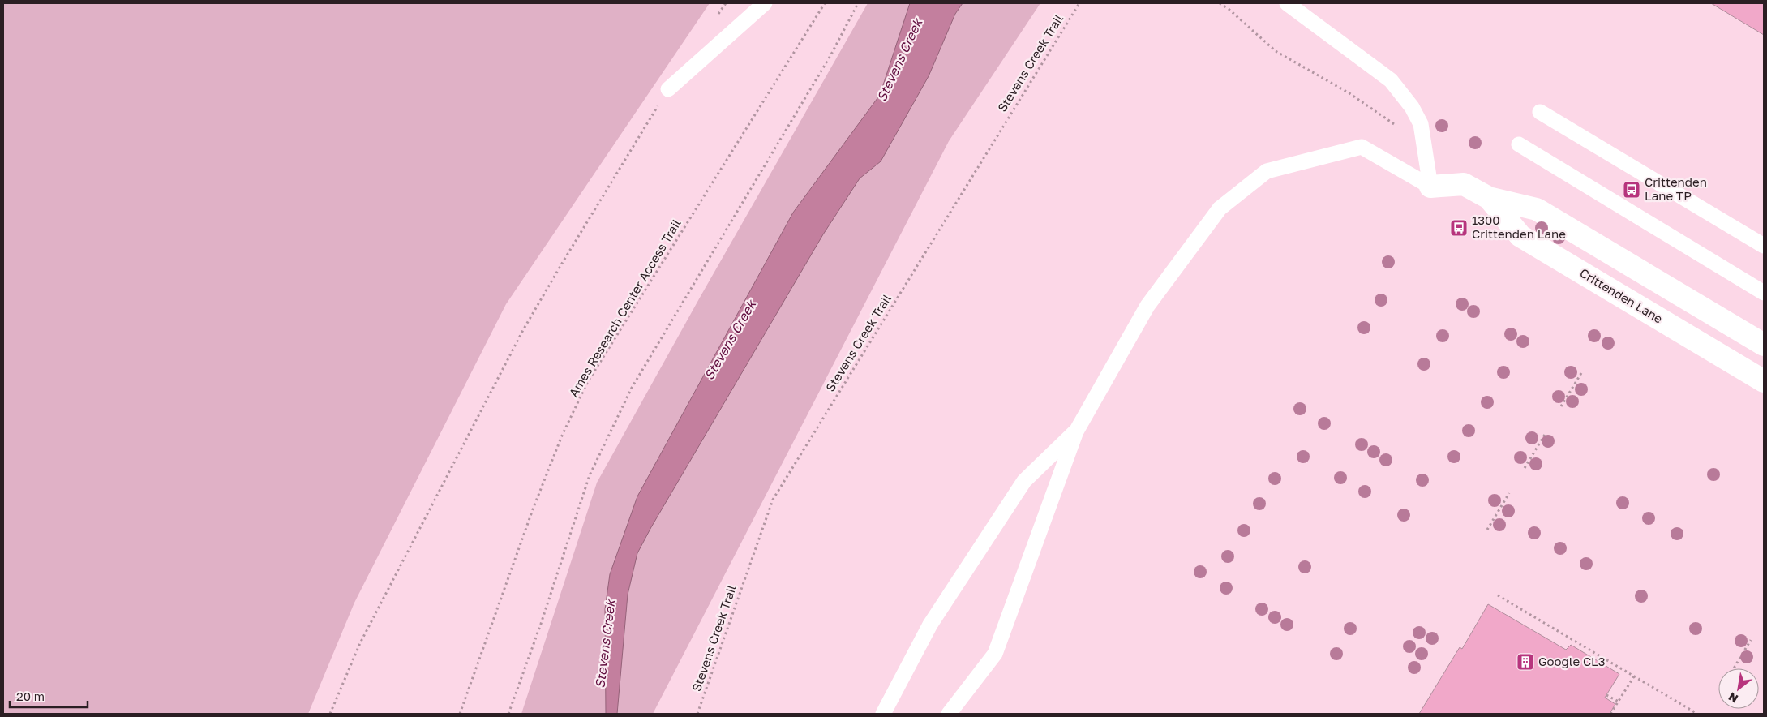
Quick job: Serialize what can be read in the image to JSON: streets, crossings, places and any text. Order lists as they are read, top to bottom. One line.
{"streets":{"street":["Crittenden Lane"],"path":["Stevens Creek Trail","Ames Research Center Access Trail"]},"water":["Stevens Creek"],"places":{"bus stop":["Crittenden Lane TP","1300 Crittenden Lane"],"building":["Google CL3"]},"scale_bar":"20 m","north":"bottom left"}
